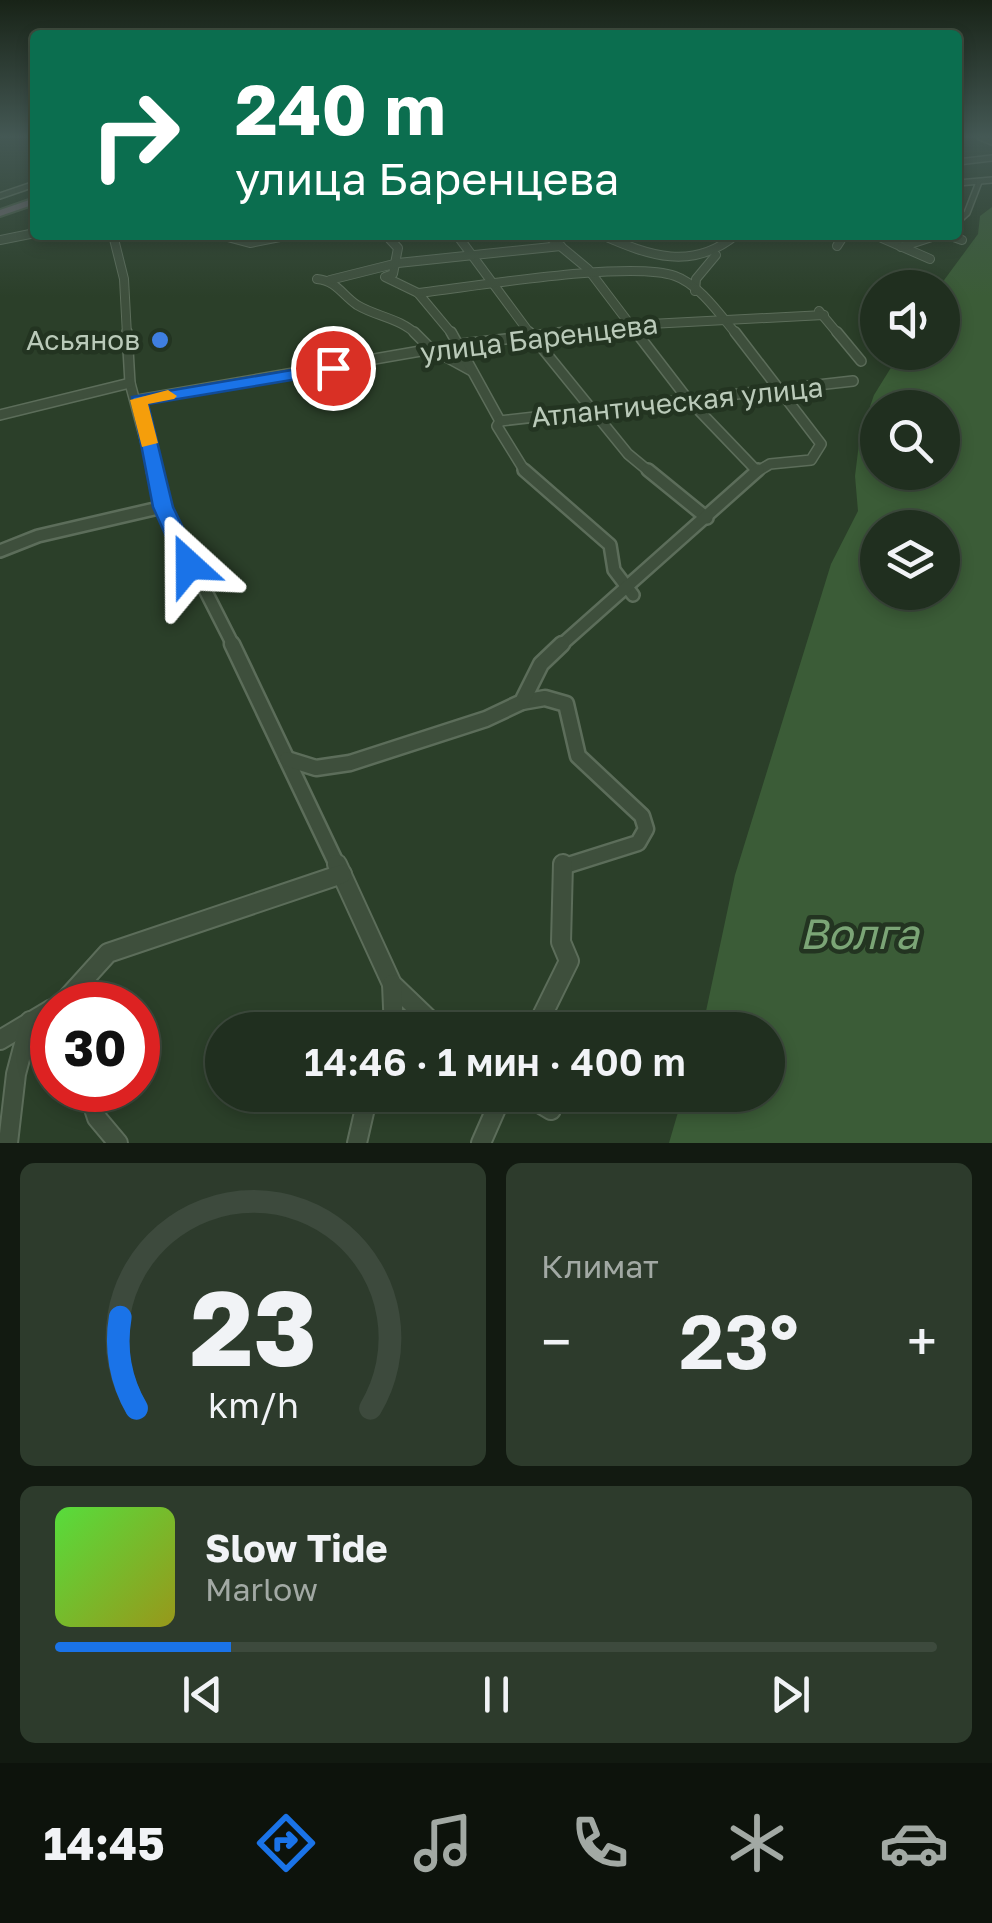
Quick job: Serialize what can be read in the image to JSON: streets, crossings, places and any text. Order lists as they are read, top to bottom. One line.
{"streets":{"street":["улица Баренцева","Атлантическая улица"]},"water":["Волга"],"places":["Асьянов"],"page":{"turn":["240 m","улица Баренцева"],"limit":"30","trip":"14:46 · 1 мин · 400 m","tile":"Климат","heat":["−","23°","+"],"song":["Slow Tide","Marlow"],"tabs":"14:45","gauge":["23","km/h"]}}
